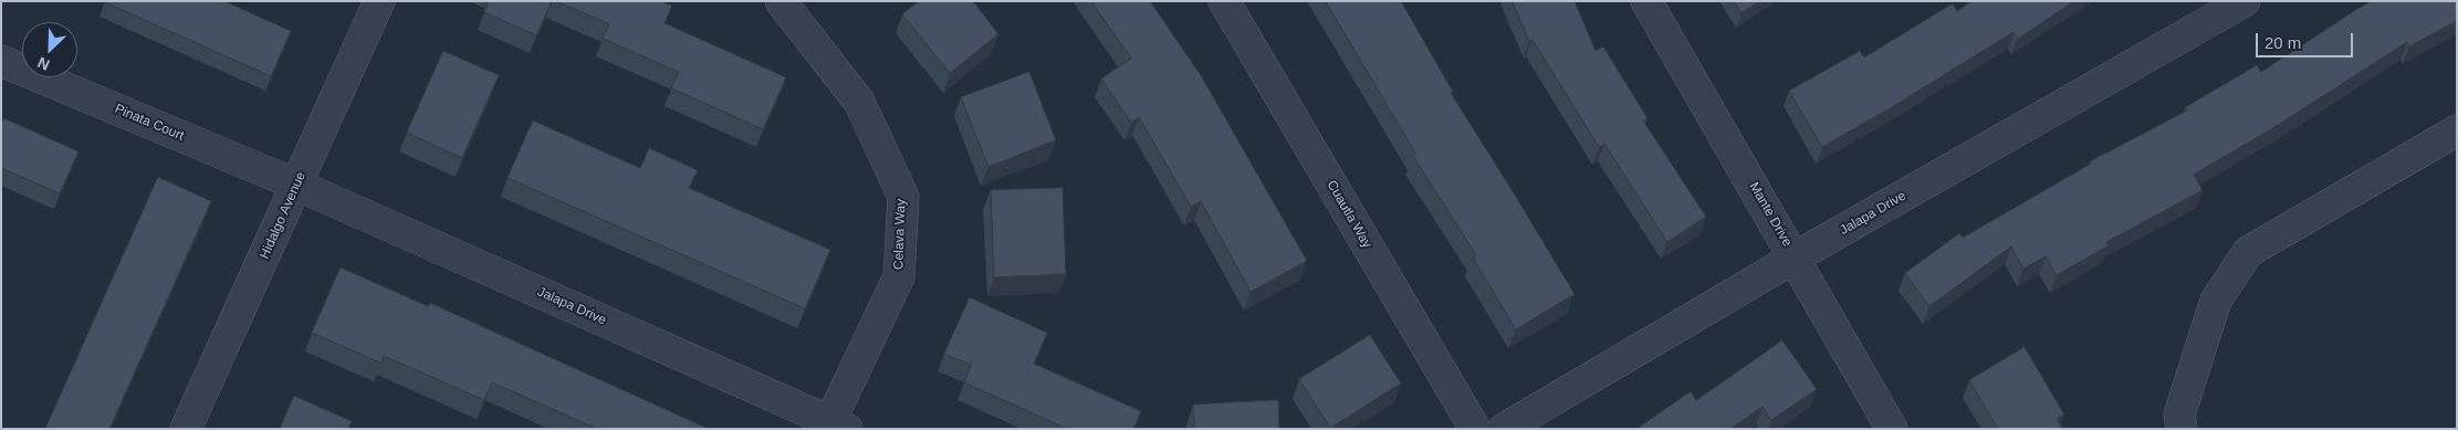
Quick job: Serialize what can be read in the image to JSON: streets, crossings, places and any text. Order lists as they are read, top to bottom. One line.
{"streets":{"street":["Pinata Court","Jalapa Drive","Cuautla Way","Mante Drive","Hidalgo Avenue","Celava Way"]},"crossings":[["Pinata Court","Jalapa Drive"],["Pinata Court","Hidalgo Avenue"],["Jalapa Drive","Mante Drive"],["Jalapa Drive","Hidalgo Avenue"],["Jalapa Drive","Celava Way"]],"scale_bar":"20 m","north":"bottom left"}
